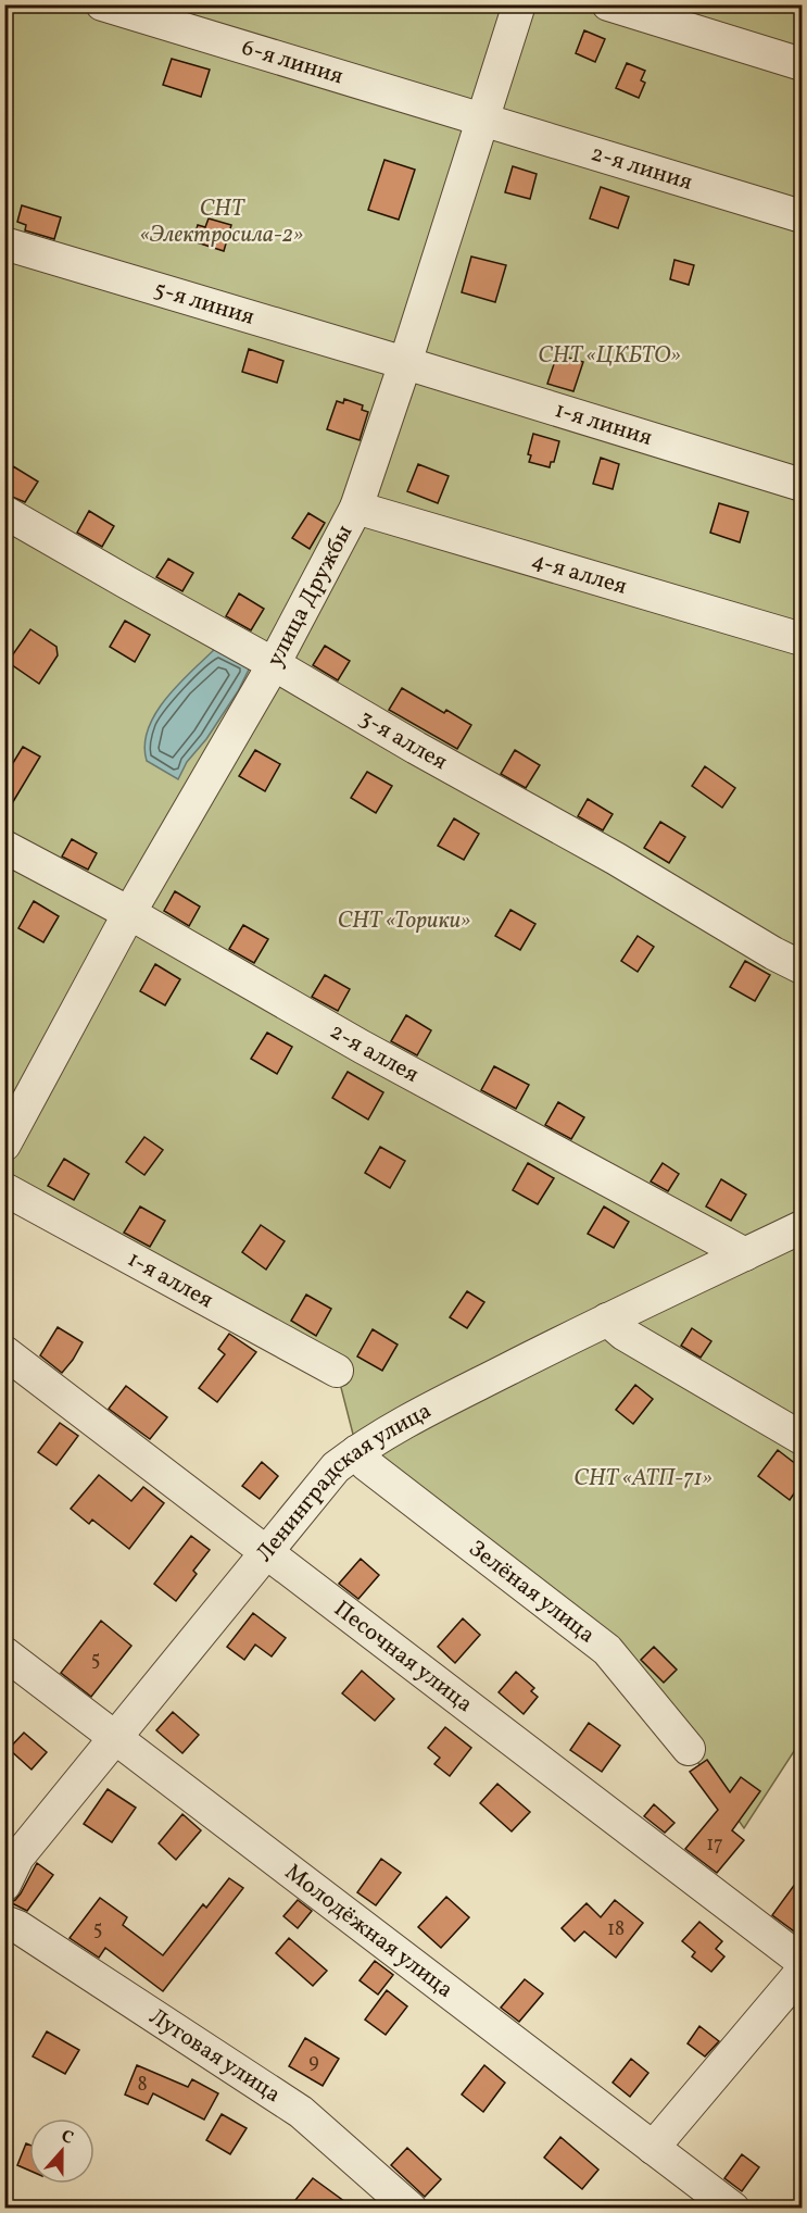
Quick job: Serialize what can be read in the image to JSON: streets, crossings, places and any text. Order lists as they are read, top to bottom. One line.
{"streets":{"street":["6-я линия","2-я линия","5-я линия","1-я линия","4-я аллея","улица Дружбы","3-я аллея","2-я аллея","1-я аллея","Ленинградская улица","Зелёная улица","Песочная улица","Молодёжная улица","Луговая улица"]},"crossings":[["6-я линия","2-я линия"],["6-я линия","улица Дружбы"],["2-я линия","улица Дружбы"],["5-я линия","1-я линия"],["5-я линия","улица Дружбы"],["1-я линия","улица Дружбы"],["4-я аллея","улица Дружбы"],["улица Дружбы","3-я аллея"],["улица Дружбы","2-я аллея"],["2-я аллея","Ленинградская улица"],["Ленинградская улица","Зелёная улица"],["Ленинградская улица","Песочная улица"],["Ленинградская улица","Молодёжная улица"]],"parks":["СНТ «Электросила-2»","СНТ «ЦКБТО»","СНТ «Торики»","СНТ «АТП-71»"],"house_numbers":["5","17","5","18","9","8"],"north":"top"}
